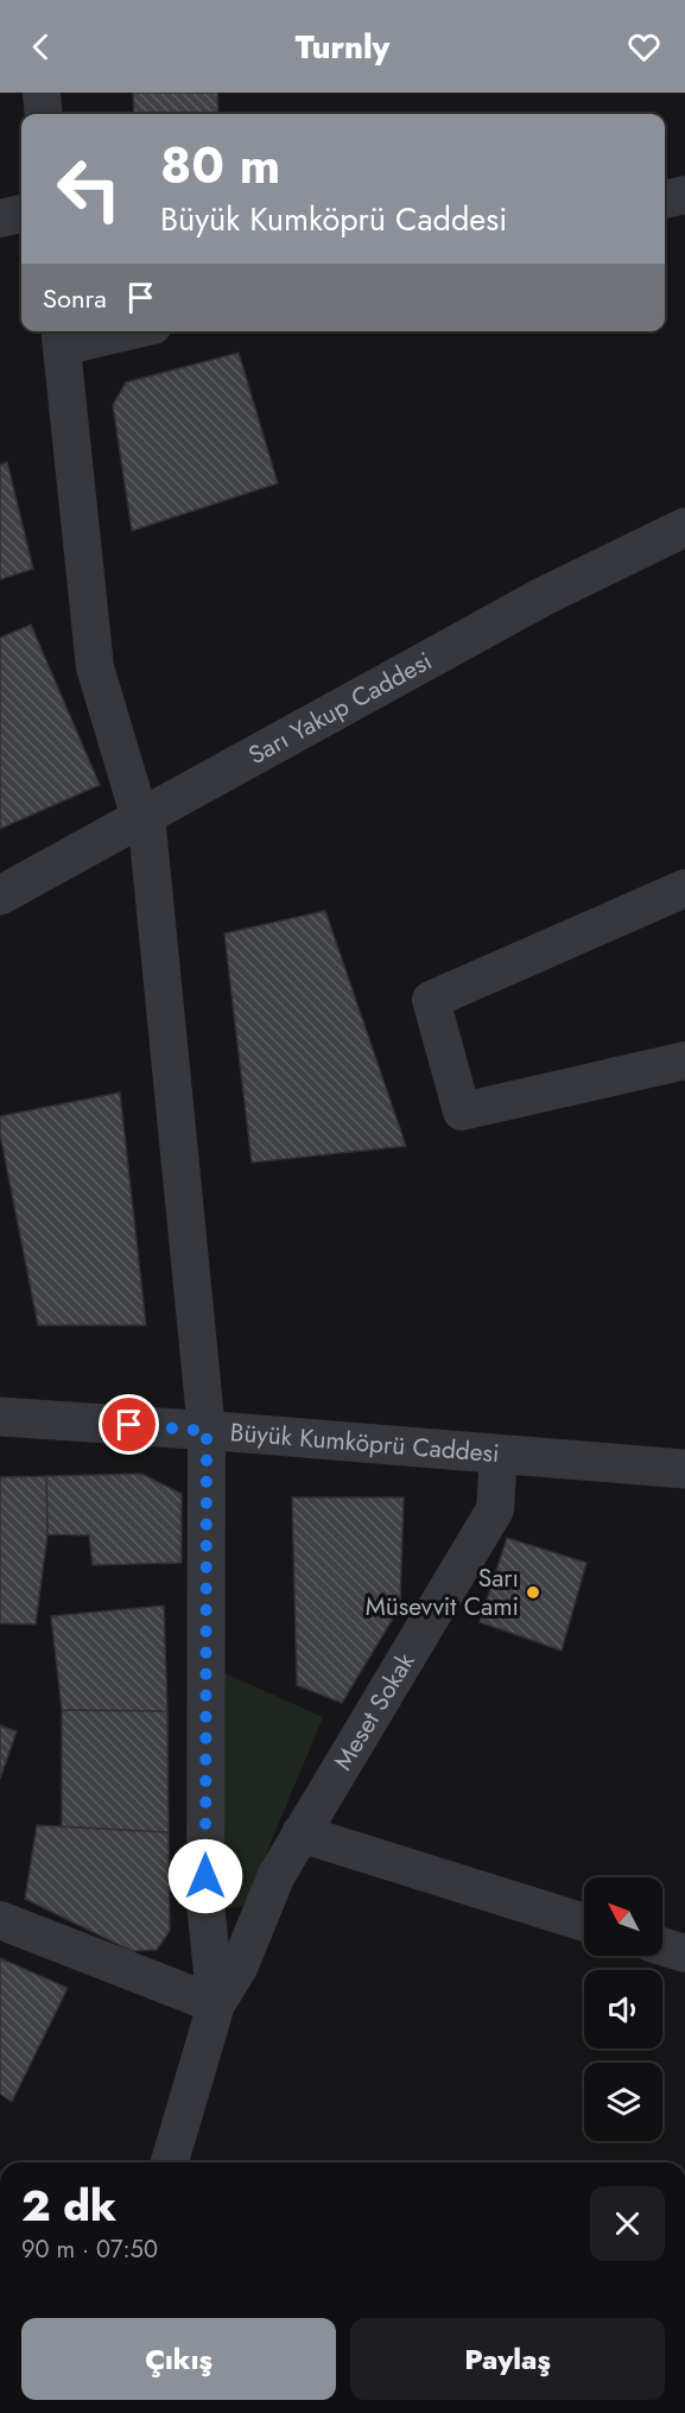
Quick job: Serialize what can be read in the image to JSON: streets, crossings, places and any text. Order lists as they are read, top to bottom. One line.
{"streets":{"street":["Sarı Yakup Caddesi","Büyük Kumköprü Caddesi","Meset Sokak"]},"crossings":[["Büyük Kumköprü Caddesi","Meset Sokak"]],"places":["Sarı Müsevvit Cami"],"north":"top left","page":{"header":"Turnly","turn":["80 m","Büyük Kumköprü Caddesi"],"then":"Sonra","heading":["2 dk","90 m · 07:50"],"buttons":["Çıkış","Paylaş"]}}
